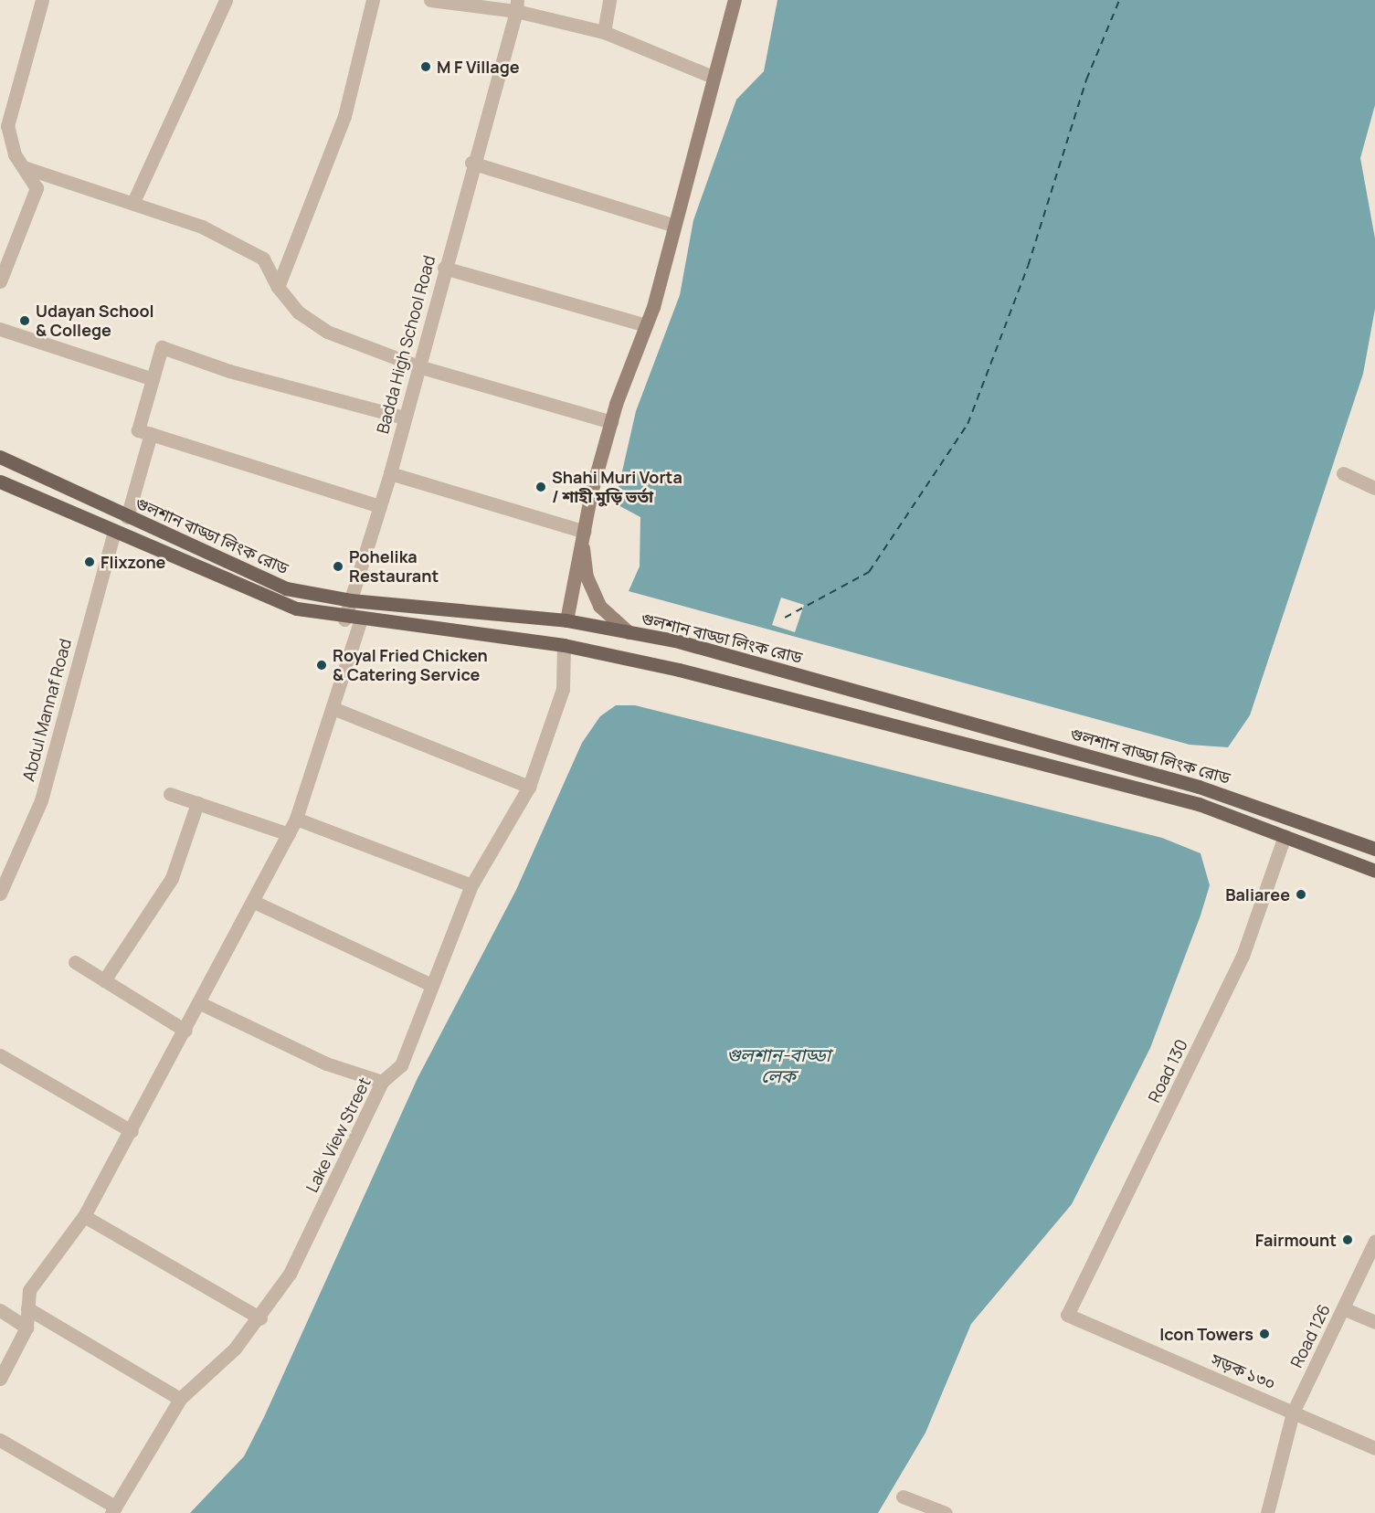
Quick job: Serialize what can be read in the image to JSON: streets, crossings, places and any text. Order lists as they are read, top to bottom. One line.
{"streets":{"main road":["গুলশান বাড্ডা লিংক রোড"],"street":["Badda High School Road","Abdul Mannaf Road","Road 130","Lake View Street","Road 126","সড়ক ১৩০"]},"crossings":[["Badda High School Road","গুলশান বাড্ডা লিংক রোড"],["গুলশান বাড্ডা লিংক রোড","Abdul Mannaf Road"],["গুলশান বাড্ডা লিংক রোড","Road 130"],["গুলশান বাড্ডা লিংক রোড","Lake View Street"],["Road 130","সড়ক ১৩০"],["Road 126","সড়ক ১৩০"]],"water":["গুলশান-বাড্ডা লেক"],"places":["M F Village","Udayan School & College","Shahi Muri Vorta / শাহী মুড়ি ভর্তা","Flixzone","Pohelika Restaurant","Royal Fried Chicken & Catering Service","Baliaree","Fairmount","Icon Towers"]}
